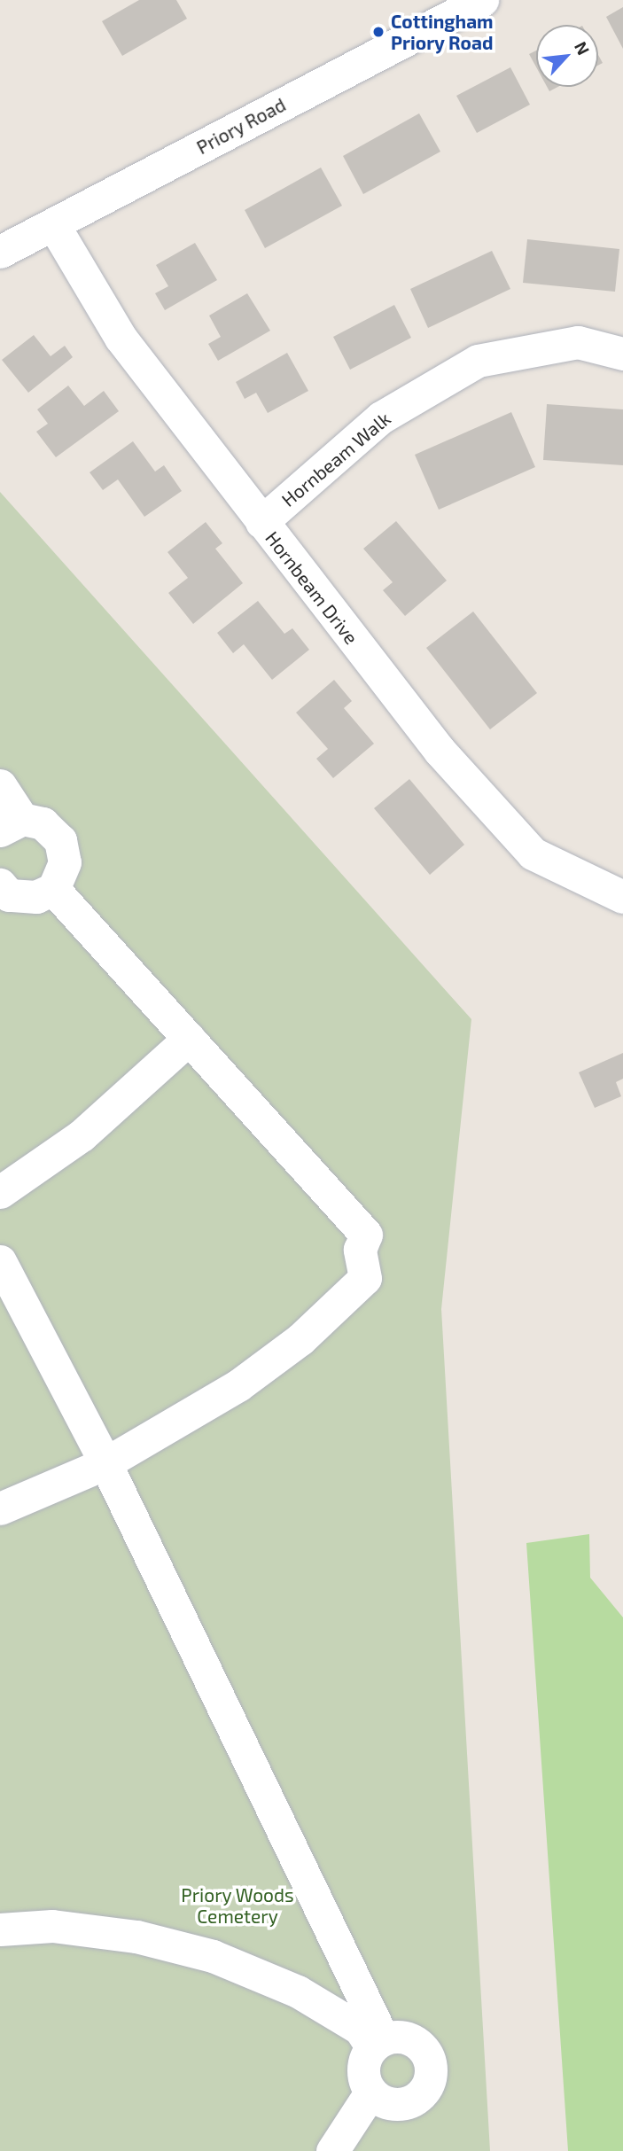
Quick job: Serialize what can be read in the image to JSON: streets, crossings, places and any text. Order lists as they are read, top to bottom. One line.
{"streets":{"street":["Priory Road","Hornbeam Walk","Hornbeam Drive"]},"crossings":[["Priory Road","Hornbeam Drive"],["Hornbeam Walk","Hornbeam Drive"]],"parks":["Priory Woods Cemetery"],"places":["Cottingham Priory Road"],"north":"top right"}
